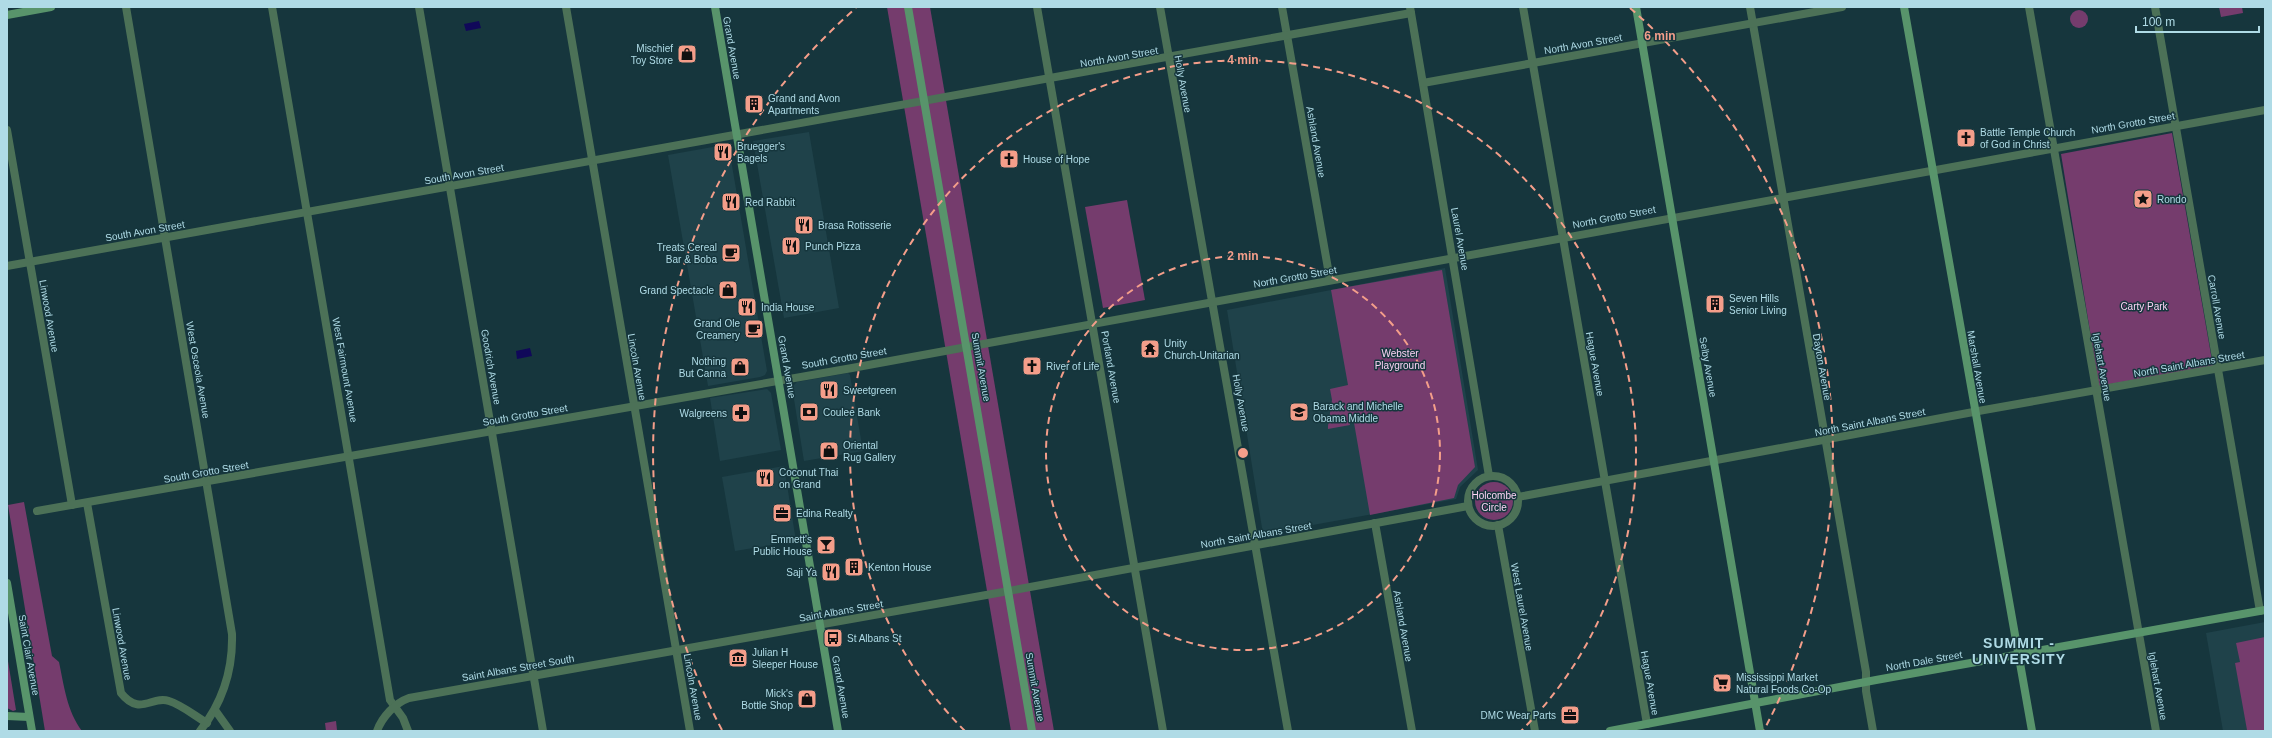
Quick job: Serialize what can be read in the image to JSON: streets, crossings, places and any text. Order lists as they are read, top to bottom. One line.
{"streets":{"street":["North Avon Street","Grand Avenue","Holly Avenue","North Grotto Street","Ashland Avenue","South Avon Street","Laurel Avenue","Carroll Avenue","Linwood Avenue","South Grotto Street","Hague Avenue","North Saint Albans Street","Goodrich Avenue","Lincoln Avenue","Summit Avenue","Portland Avenue","Selby Avenue","Dayton Avenue","Marshall Avenue","Iglehart Avenue","West Osceola Avenue","West Fairmount Avenue","West Laurel Avenue","Saint Albans Street","Saint Clair Avenue","North Dale Street","Saint Albans Street South"]},"crossings":[["North Avon Street","Holly Avenue"],["North Avon Street","Ashland Avenue"],["North Avon Street","South Avon Street"],["North Avon Street","Laurel Avenue"],["North Avon Street","Hague Avenue"],["North Avon Street","Summit Avenue"],["North Avon Street","Portland Avenue"],["North Avon Street","Selby Avenue"],["North Avon Street","Dayton Avenue"],["Grand Avenue","South Avon Street"],["Grand Avenue","South Grotto Street"],["Grand Avenue","Saint Albans Street"],["Holly Avenue","North Grotto Street"],["Holly Avenue","North Saint Albans Street"],["North Grotto Street","Ashland Avenue"],["North Grotto Street","Laurel Avenue"],["North Grotto Street","Carroll Avenue"],["North Grotto Street","South Grotto Street"],["North Grotto Street","Hague Avenue"],["North Grotto Street","Summit Avenue"],["North Grotto Street","Portland Avenue"],["North Grotto Street","Selby Avenue"],["North Grotto Street","Dayton Avenue"],["North Grotto Street","Marshall Avenue"],["North Grotto Street","Iglehart Avenue"],["Ashland Avenue","North Saint Albans Street"],["South Avon Street","Linwood Avenue"],["South Avon Street","Goodrich Avenue"],["South Avon Street","Lincoln Avenue"],["South Avon Street","Summit Avenue"],["South Avon Street","West Osceola Avenue"],["South Avon Street","West Fairmount Avenue"],["Laurel Avenue","North Saint Albans Street"],["Laurel Avenue","West Laurel Avenue"],["Carroll Avenue","North Saint Albans Street"],["Carroll Avenue","North Dale Street"],["Linwood Avenue","South Grotto Street"],["Linwood Avenue","West Osceola Avenue"],["South Grotto Street","Goodrich Avenue"],["South Grotto Street","Lincoln Avenue"],["South Grotto Street","Summit Avenue"],["South Grotto Street","West Osceola Avenue"],["South Grotto Street","West Fairmount Avenue"],["Hague Avenue","North Saint Albans Street"],["Hague Avenue","North Dale Street"],["North Saint Albans Street","Summit Avenue"],["North Saint Albans Street","Portland Avenue"],["North Saint Albans Street","Selby Avenue"],["North Saint Albans Street","Dayton Avenue"],["North Saint Albans Street","Marshall Avenue"],["North Saint Albans Street","Iglehart Avenue"],["North Saint Albans Street","West Laurel Avenue"],["North Saint Albans Street","Saint Albans Street"],["Goodrich Avenue","Saint Albans Street South"],["Lincoln Avenue","Saint Albans Street"],["Lincoln Avenue","Saint Albans Street South"],["Summit Avenue","Saint Albans Street"],["Selby Avenue","North Dale Street"],["Dayton Avenue","North Dale Street"],["Marshall Avenue","North Dale Street"],["Iglehart Avenue","North Dale Street"],["West Fairmount Avenue","Saint Albans Street South"],["Saint Albans Street","Saint Albans Street South"]],"districts":["SUMMIT - UNIVERSITY"],"parks":["Carty Park","Webster Playground","Holcombe Circle"],"places":{"shop":["Mischief Toy Store","Grand Spectacle","Nothing But Canna","Oriental Rug Gallery","Mick's Bottle Shop"],"building":["Grand and Avon Apartments","Seven Hills Senior Living","Kenton House"],"church":["Battle Temple Church of God in Christ","House of Hope","River of Life"],"restaurant":["Bruegger's Bagels","Red Rabbit","Brasa Rotisserie","Punch Pizza","India House","Sweetgreen","Coconut Thai on Grand","Saji Ya"],"place":["Rondo"],"cafe":["Treats Cereal Bar & Boba","Grand Ole Creamery"],"temple":["Unity Church-Unitarian"],"bank":["Coulee Bank"],"school or university":["Barack and Michelle Obama Middle"],"pharmacy":["Walgreens"],"office":["Edina Realty","DMC Wear Parts"],"bar":["Emmett's Public House"],"bus stop":["St Albans St"],"museum":["Julian H Sleeper House"],"supermarket":["Mississippi Market Natural Foods Co-Op"]},"scale_bar":"100 m","rings":["6 min","4 min","2 min"]}
